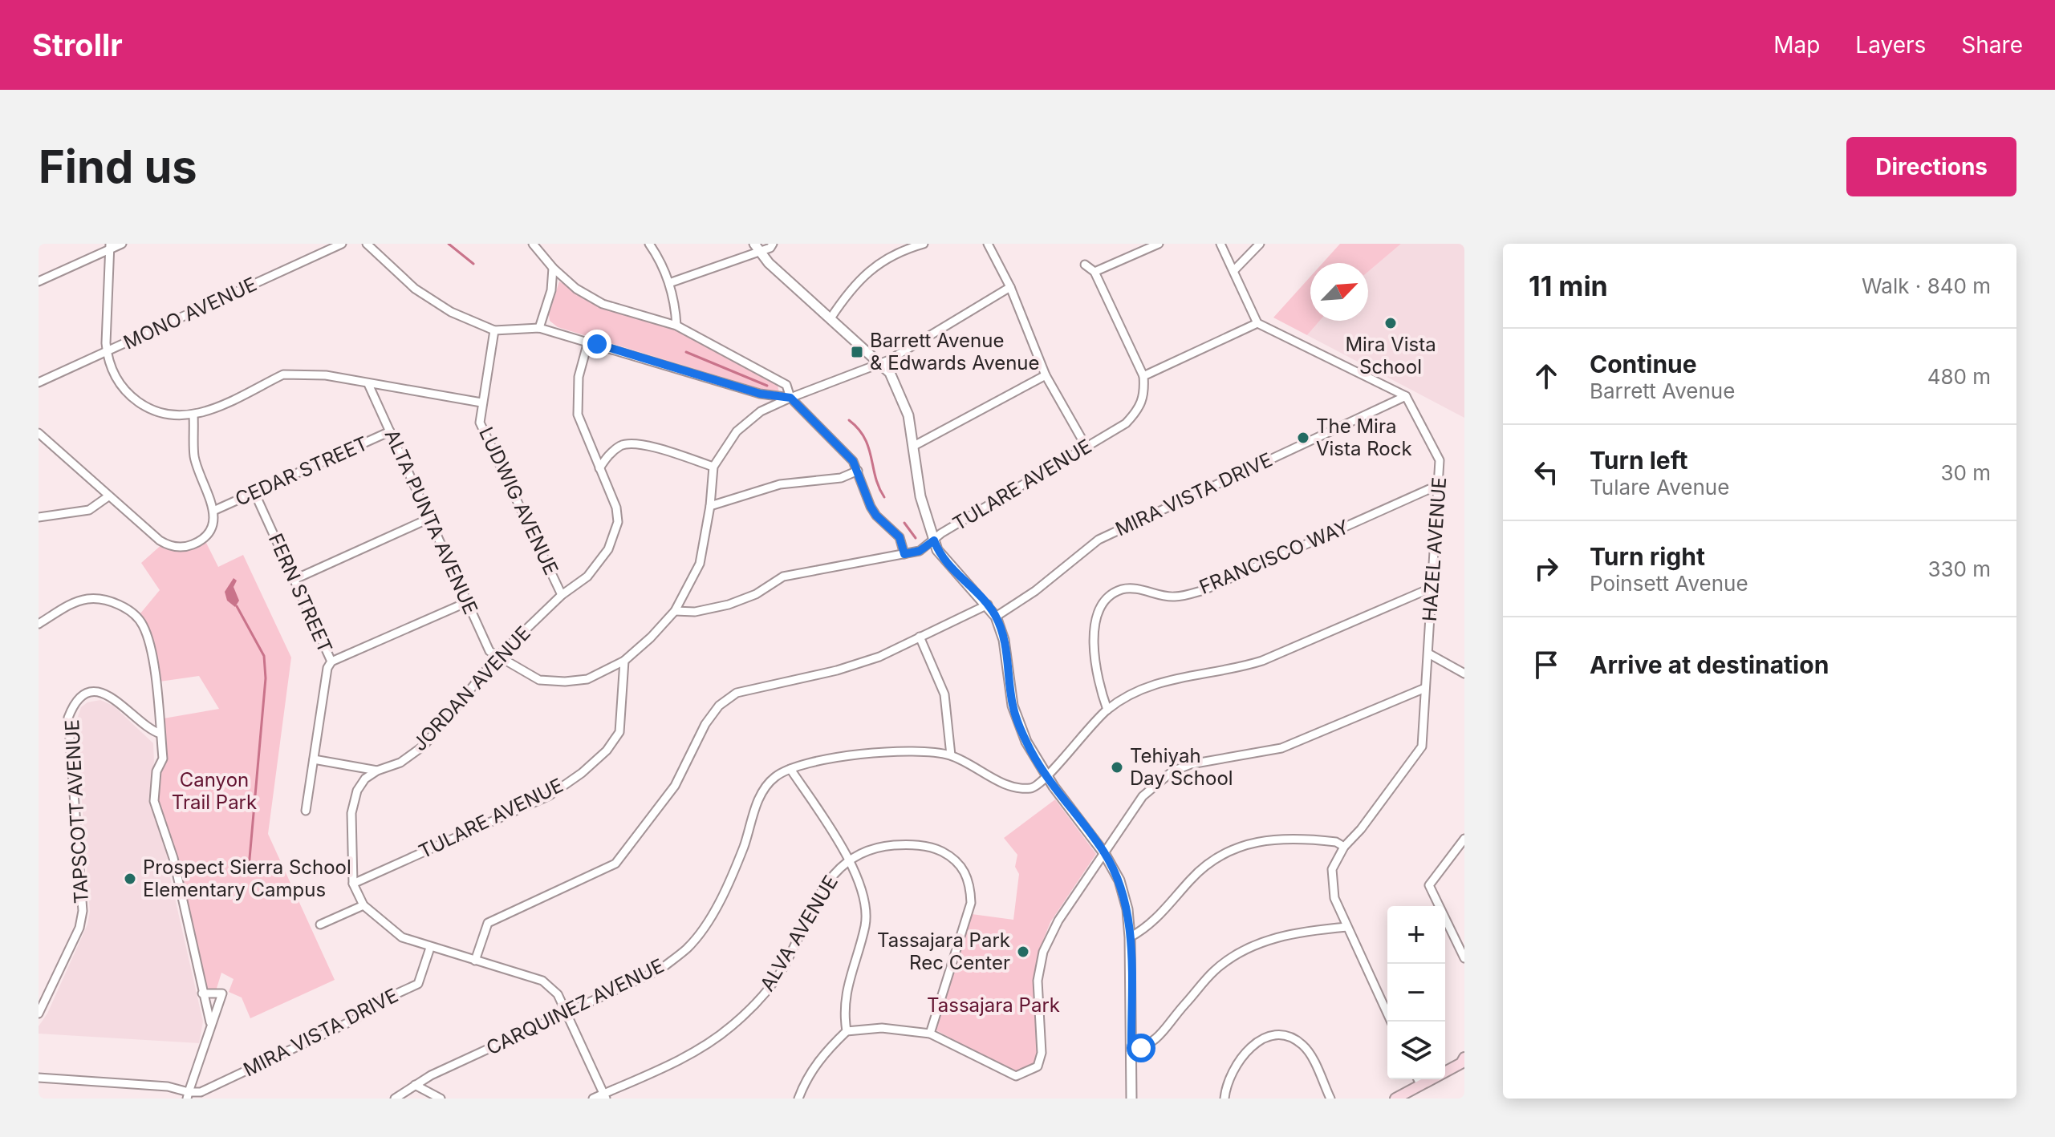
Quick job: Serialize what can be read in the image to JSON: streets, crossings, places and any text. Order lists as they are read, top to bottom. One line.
{"streets":{"street":["MONO AVENUE","CEDAR STREET","TULARE AVENUE","MIRA VISTA DRIVE","LUDWIG AVENUE","ALTA PUNTA AVENUE","HAZEL AVENUE","FRANCISCO WAY","FERN STREET","JORDAN AVENUE","TAPSCOTT AVENUE","ALVA AVENUE","CARQUINEZ AVENUE"]},"crossings":[["CEDAR STREET","ALTA PUNTA AVENUE"],["CEDAR STREET","FERN STREET"],["TULARE AVENUE","JORDAN AVENUE"],["MIRA VISTA DRIVE","HAZEL AVENUE"],["MIRA VISTA DRIVE","JORDAN AVENUE"],["LUDWIG AVENUE","JORDAN AVENUE"],["ALTA PUNTA AVENUE","JORDAN AVENUE"],["HAZEL AVENUE","FRANCISCO WAY"],["JORDAN AVENUE","ALVA AVENUE"],["JORDAN AVENUE","CARQUINEZ AVENUE"]],"parks":["Canyon Trail Park","Tassajara Park"],"places":{"other":["Mira Vista School","The Mira Vista Rock","Tehiyah Day School","Prospect Sierra School Elementary Campus","Tassajara Park Rec Center"],"transit":["Barrett Avenue & Edwards Avenue"]},"north":"top right","page":{"header":"Strollr","nav":["Map","Layers","Share"],"buttons":"Directions","title":"Find us","heading":["11 min","Walk · 840 m"],"list":[["Continue","Barrett Avenue","480 m"],["Turn left","Tulare Avenue","30 m"],["Turn right","Poinsett Avenue","330 m"],"Arrive at destination"],"map_buttons":["+","−"]}}
